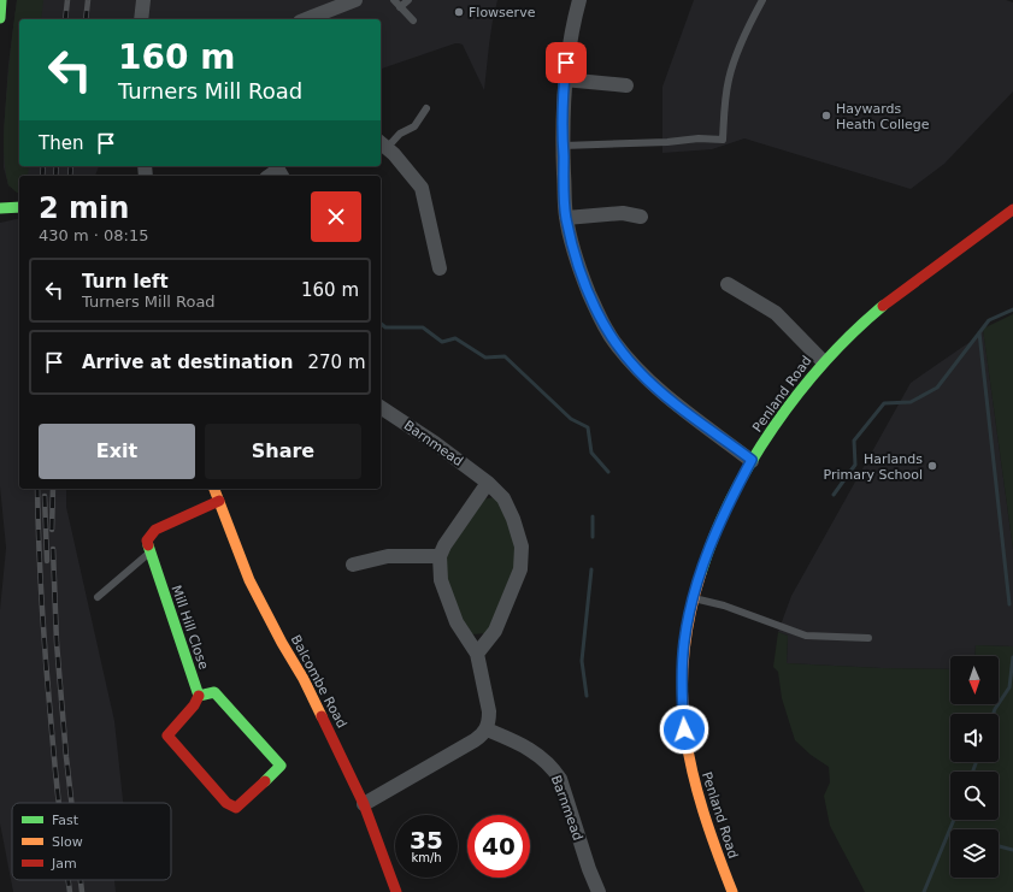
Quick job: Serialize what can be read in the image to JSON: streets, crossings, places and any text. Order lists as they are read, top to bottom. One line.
{"streets":{"street":["Penland Road","Barnmead","Mill Hill Close","Balcombe Road"]},"places":["Flowserve","Haywards Heath College","Harlands Primary School"],"legend":["Fast","Slow","Jam"],"north":"bottom","page":{"turn":["160 m","Turners Mill Road"],"then":"Then","heading":["2 min","430 m · 08:15"],"list":[{"name":"Turn left","note":"Turners Mill Road","value":"160 m"},{"name":"Arrive at destination","value":"270 m"}],"buttons":["Exit","Share"],"speed":"35 km/h","limit":"40"}}
